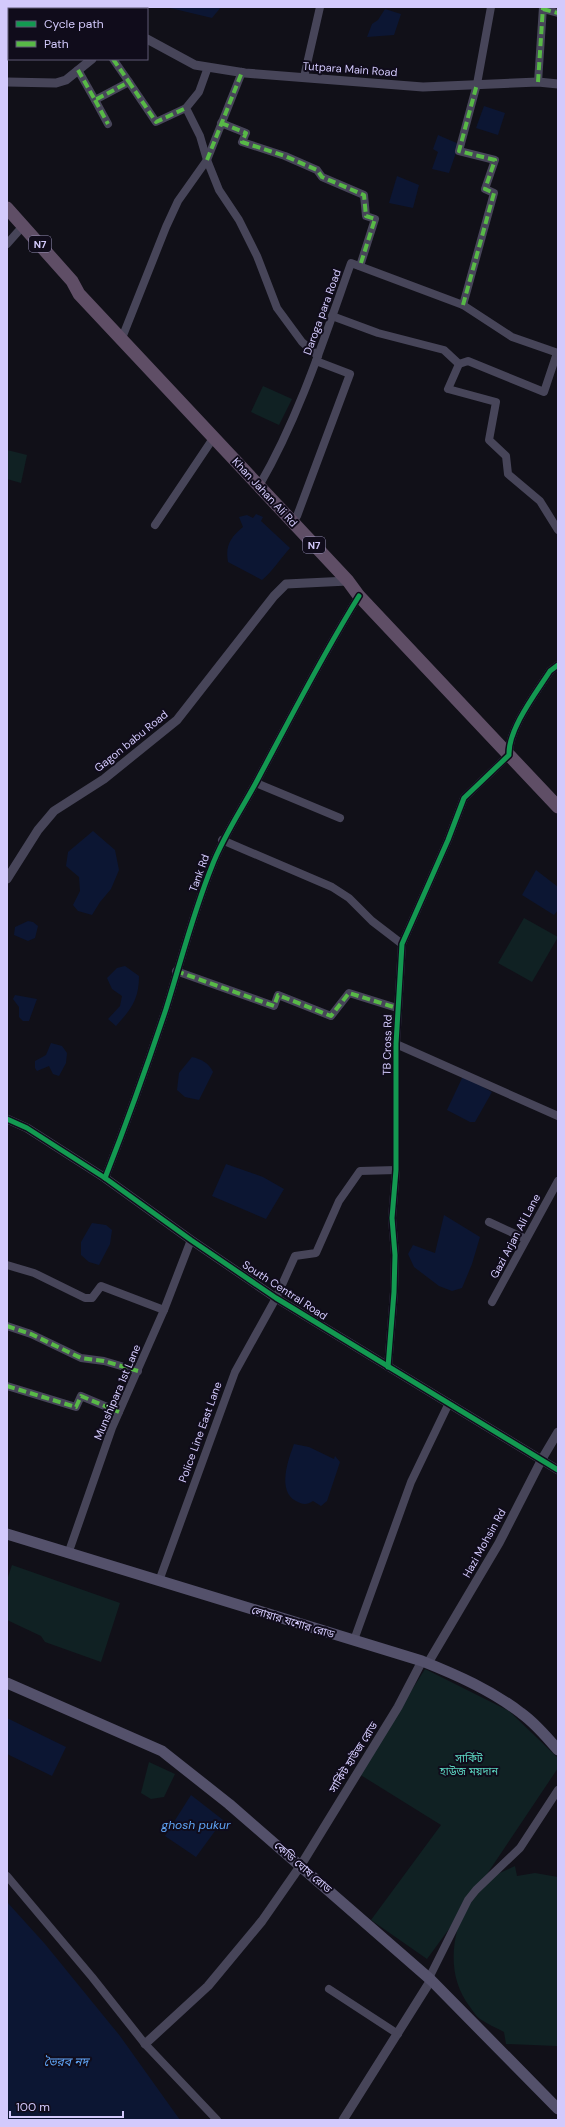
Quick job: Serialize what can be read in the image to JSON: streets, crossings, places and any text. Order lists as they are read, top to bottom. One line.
{"streets":{"highway":["N7","Khan Jahan Ali Rd"],"main road":["লোয়ার যশোর রোড","কেডি ঘোষ রোড"],"street":["Tutpara Main Road","Daroga para Road","Gagon babu Road","Tank Rd","TB Cross Rd","Gazi Arjan Ali Lane","South Central Road","Munshipara 1st Lane","Police Line East Lane","Hazi Mohsin Rd","সার্কিট হাউজ রোড"]},"crossings":[["Daroga para Road","Khan Jahan Ali Rd"],["Khan Jahan Ali Rd","Gagon babu Road"],["Khan Jahan Ali Rd","Tank Rd"],["Khan Jahan Ali Rd","TB Cross Rd"],["Tank Rd","South Central Road"],["TB Cross Rd","South Central Road"],["TB Cross Rd","Police Line East Lane"],["South Central Road","Munshipara 1st Lane"],["South Central Road","Police Line East Lane"],["South Central Road","Hazi Mohsin Rd"],["Munshipara 1st Lane","লোয়ার যশোর রোড"],["Police Line East Lane","লোয়ার যশোর রোড"],["Hazi Mohsin Rd","লোয়ার যশোর রোড"],["Hazi Mohsin Rd","সার্কিট হাউজ রোড"],["লোয়ার যশোর রোড","সার্কিট হাউজ রোড"],["সার্কিট হাউজ রোড","কেডি ঘোষ রোড"]],"water":["ghosh pukur","ভৈরব নদ"],"parks":["সার্কিট হাউজ ময়দান"],"legend":["Cycle path","Path"],"scale_bar":"100 m"}
